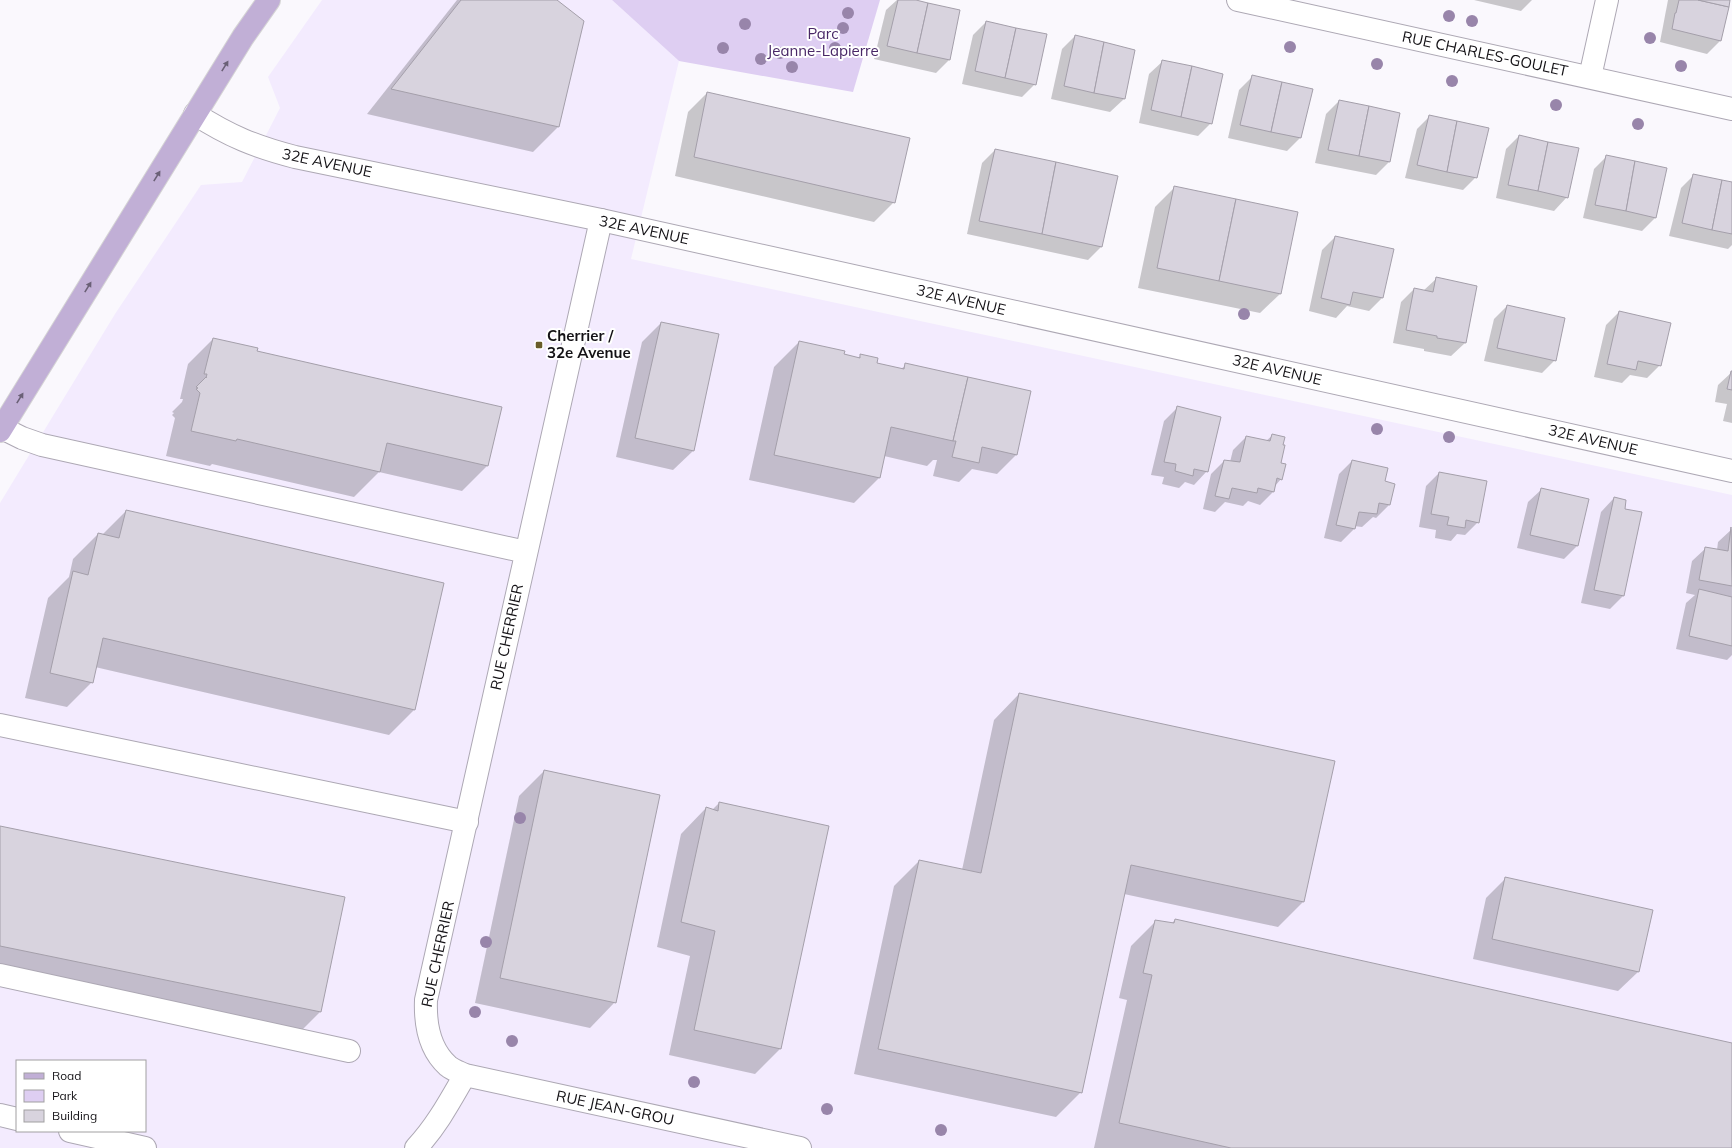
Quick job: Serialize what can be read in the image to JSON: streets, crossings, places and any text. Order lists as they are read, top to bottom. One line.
{"streets":{"street":["RUE CHARLES-GOULET","32E AVENUE","RUE CHERRIER","RUE JEAN-GROU"]},"crossings":[["32E AVENUE","RUE CHERRIER"],["RUE CHERRIER","RUE JEAN-GROU"]],"parks":["Parc Jeanne-Lapierre"],"places":{"transit":["Cherrier / 32e Avenue"]},"legend":["Road","Park","Building"]}
